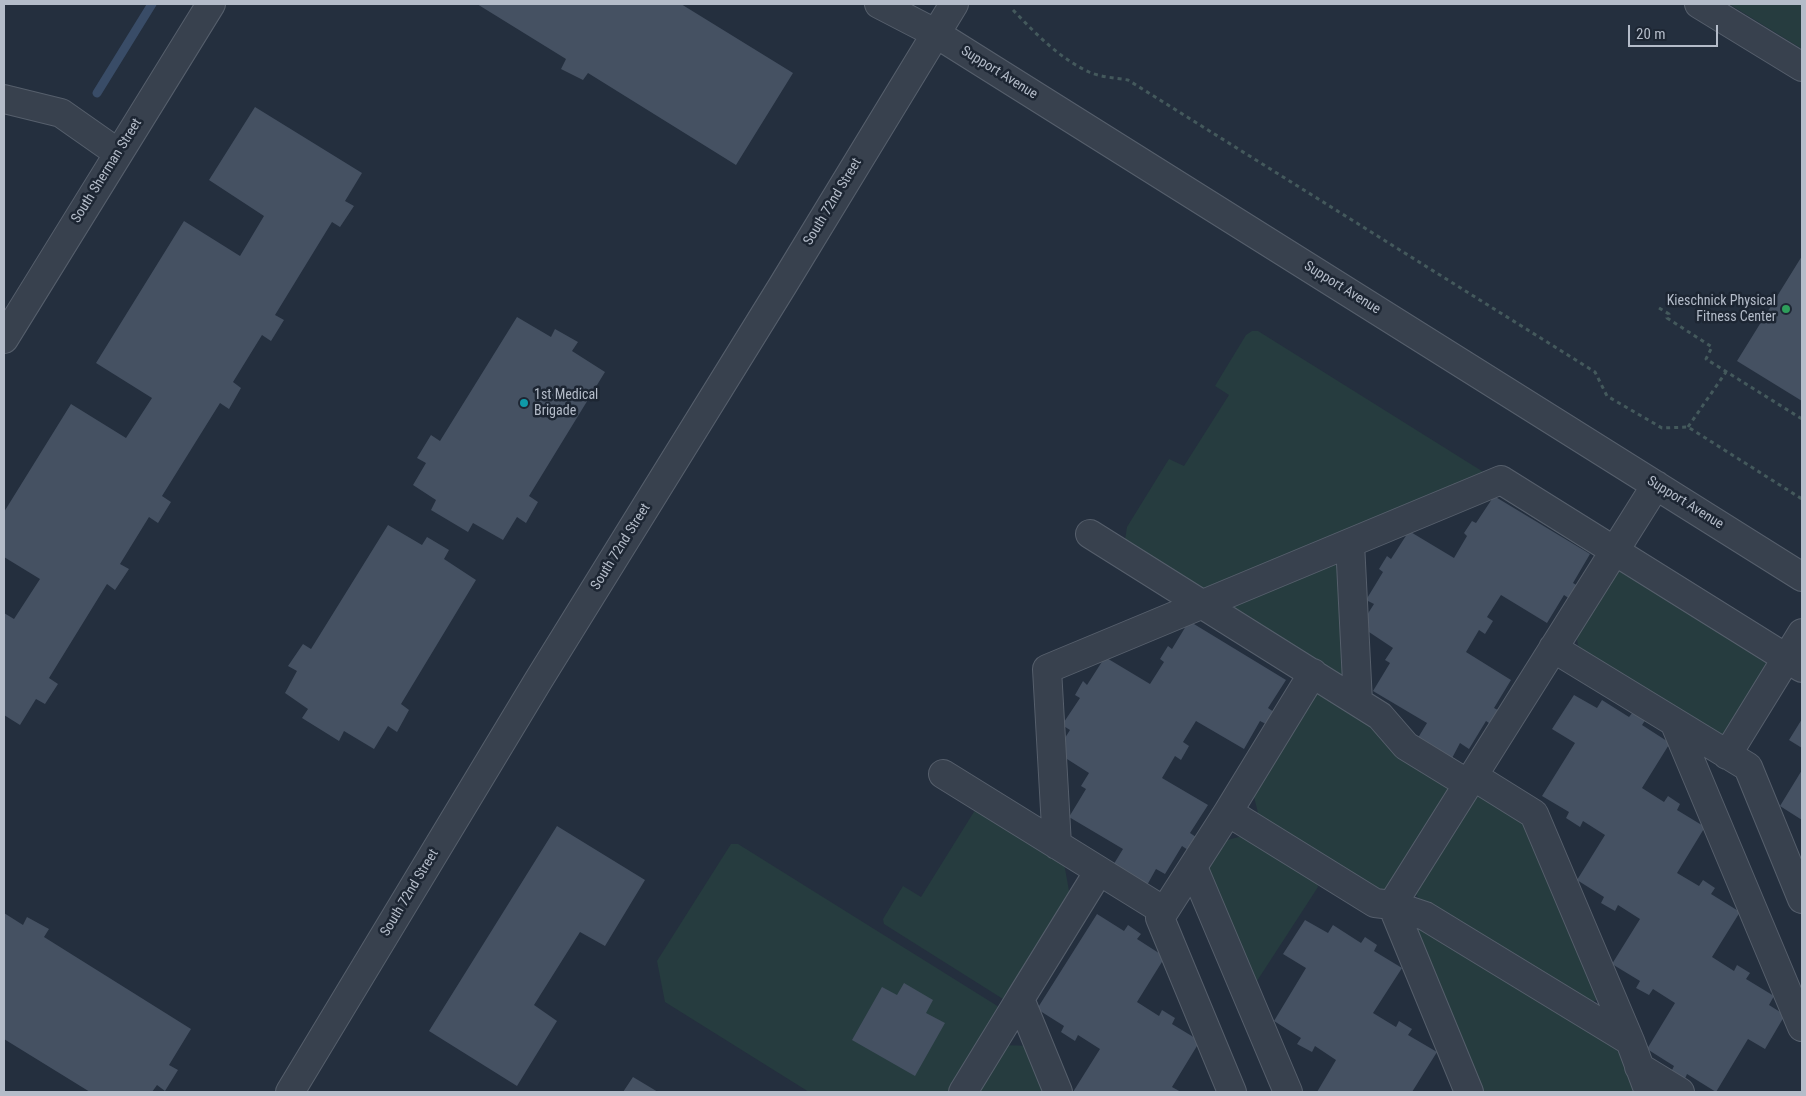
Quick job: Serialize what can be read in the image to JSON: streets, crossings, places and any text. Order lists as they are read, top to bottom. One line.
{"streets":{"street":["Support Avenue","South Sherman Street","South 72nd Street"]},"crossings":[["Support Avenue","South 72nd Street"]],"places":["Kieschnick Physical Fitness Center","1st Medical Brigade"],"scale_bar":"20 m"}
